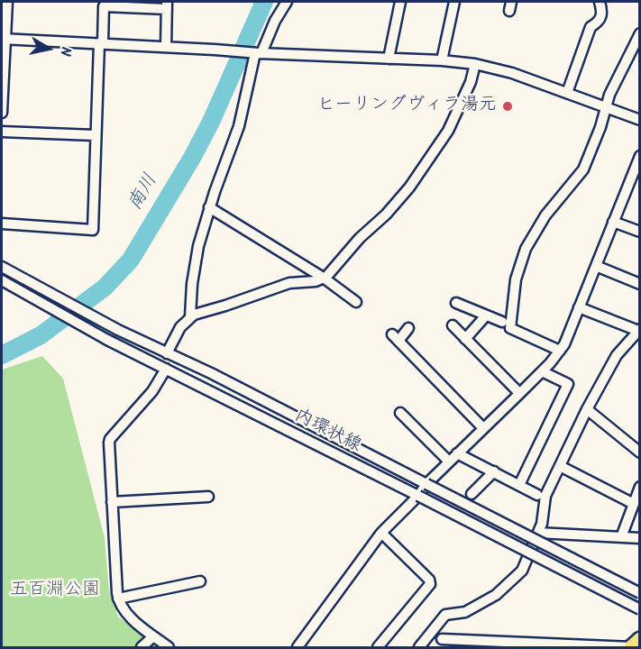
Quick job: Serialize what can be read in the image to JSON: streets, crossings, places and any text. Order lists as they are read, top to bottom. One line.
{"streets":{"street":["内環状線"]},"water":["南川"],"parks":["五百淵公園"],"places":["ヒーリングヴィラ湯元"],"north":"right"}
